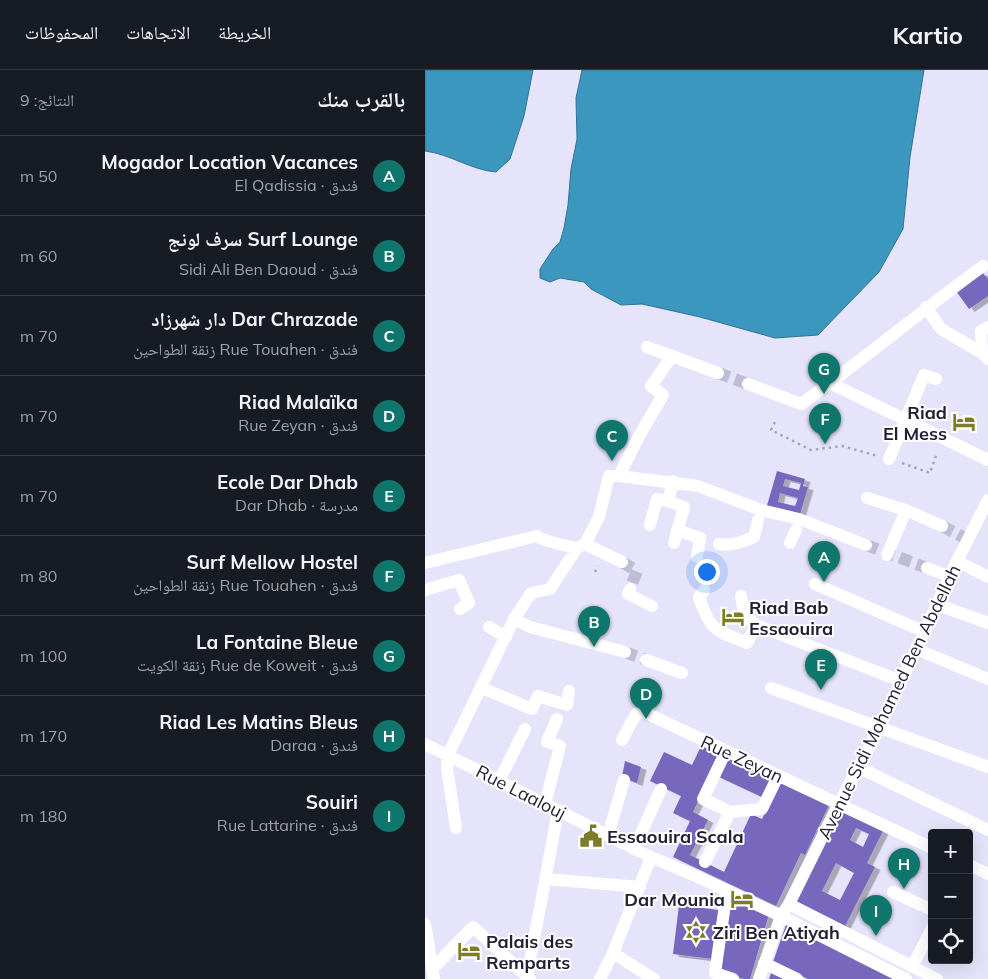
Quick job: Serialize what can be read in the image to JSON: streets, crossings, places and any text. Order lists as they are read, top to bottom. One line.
{"streets":{"street":["Avenue Sidi Mohamed Ben Abdellah","Rue Zeyan","Rue Laalouj"]},"crossings":[["Avenue Sidi Mohamed Ben Abdellah","Rue Zeyan"],["Avenue Sidi Mohamed Ben Abdellah","Rue Laalouj"]],"places":{"hotel":["Riad El Mess","Riad Bab Essaouira","Dar Mounia","Palais des Remparts"],"public building":["Essaouira Scala"],"synagogue":["Ziri Ben Atiyah"]},"page":{"header":"Kartio","nav":["الخريطة","الاتجاهات","المحفوظات"],"heading":["بالقرب منك","النتائج: 9"],"list":[{"mark":"A","name":"Mogador Location Vacances","note":"فندق · El Qadissia","value":"50 m"},{"mark":"B","name":"Surf Lounge سرف لونج","note":"فندق · Sidi Ali Ben Daoud","value":"60 m"},{"mark":"C","name":"Dar Chrazade دار شهرزاد","note":"فندق · Rue Touahen زنقة الطواحين","value":"70 m"},{"mark":"D","name":"Riad Malaïka","note":"فندق · Rue Zeyan","value":"70 m"},{"mark":"E","name":"Ecole Dar Dhab","note":"مدرسة · Dar Dhab","value":"70 m"},{"mark":"F","name":"Surf Mellow Hostel","note":"فندق · Rue Touahen زنقة الطواحين","value":"80 m"},{"mark":"G","name":"La Fontaine Bleue","note":"فندق · Rue de Koweit زنقة الكويت","value":"100 m"},{"mark":"H","name":"Riad Les Matins Bleus","note":"فندق · Daraa","value":"170 m"},{"mark":"I","name":"Souiri","note":"فندق · Rue Lattarine","value":"180 m"}],"pins":["G","F","C","A","B","E","D","H","I"],"map_buttons":["+","−"]}}
